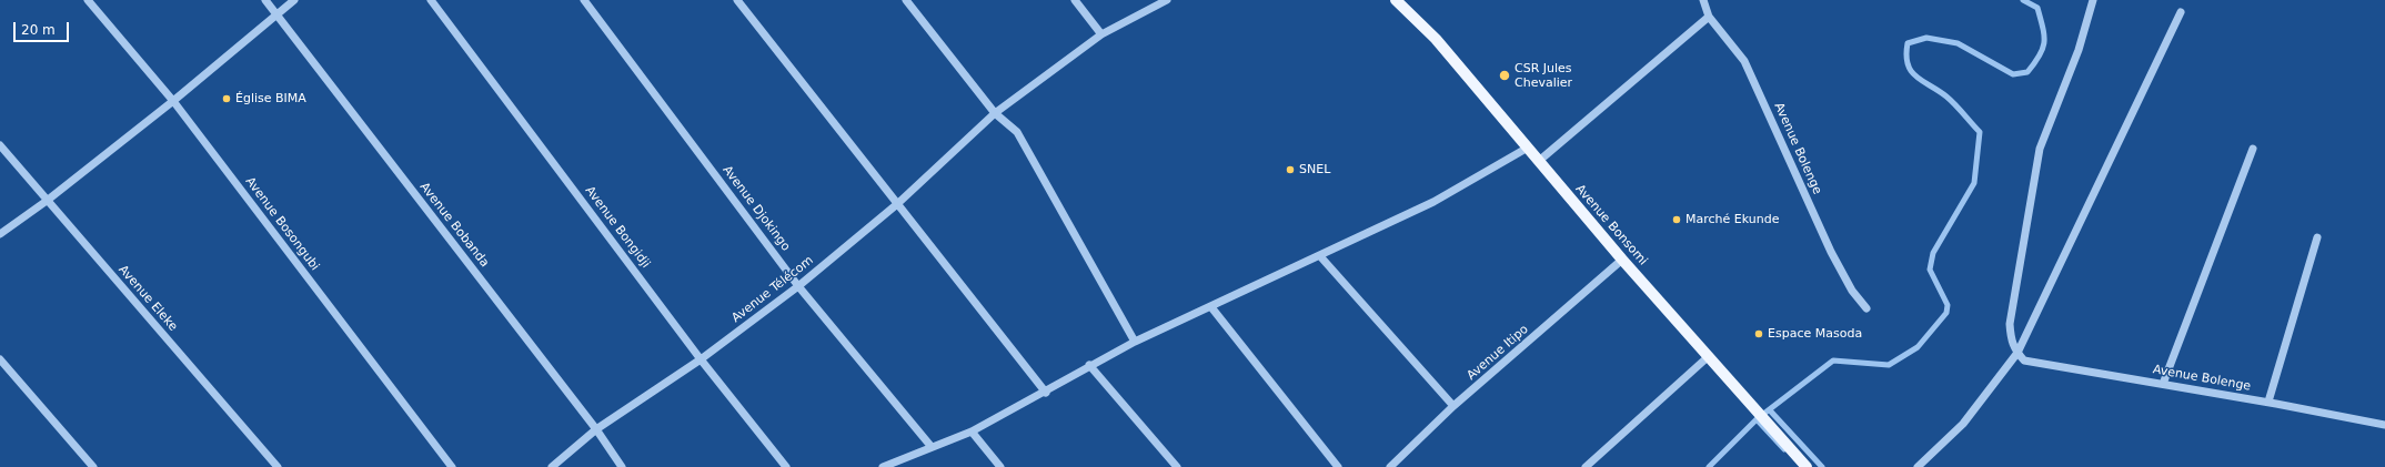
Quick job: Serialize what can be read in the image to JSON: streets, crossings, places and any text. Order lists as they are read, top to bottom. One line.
{"streets":{"main road":["Avenue Bonsomi"],"street":["Avenue Bolenge","Avenue Djokingo","Avenue Bosongubi","Avenue Bobanda","Avenue Bongidji","Avenue Télécom","Avenue Eleke","Avenue Itipo"]},"crossings":[["Avenue Djokingo","Avenue Télécom"],["Avenue Bobanda","Avenue Télécom"],["Avenue Bonsomi","Avenue Itipo"],["Avenue Bongidji","Avenue Télécom"]],"places":["CSR Jules Chevalier","Église BIMA","SNEL","Marché Ekunde","Espace Masoda"],"scale_bar":"20 m"}
